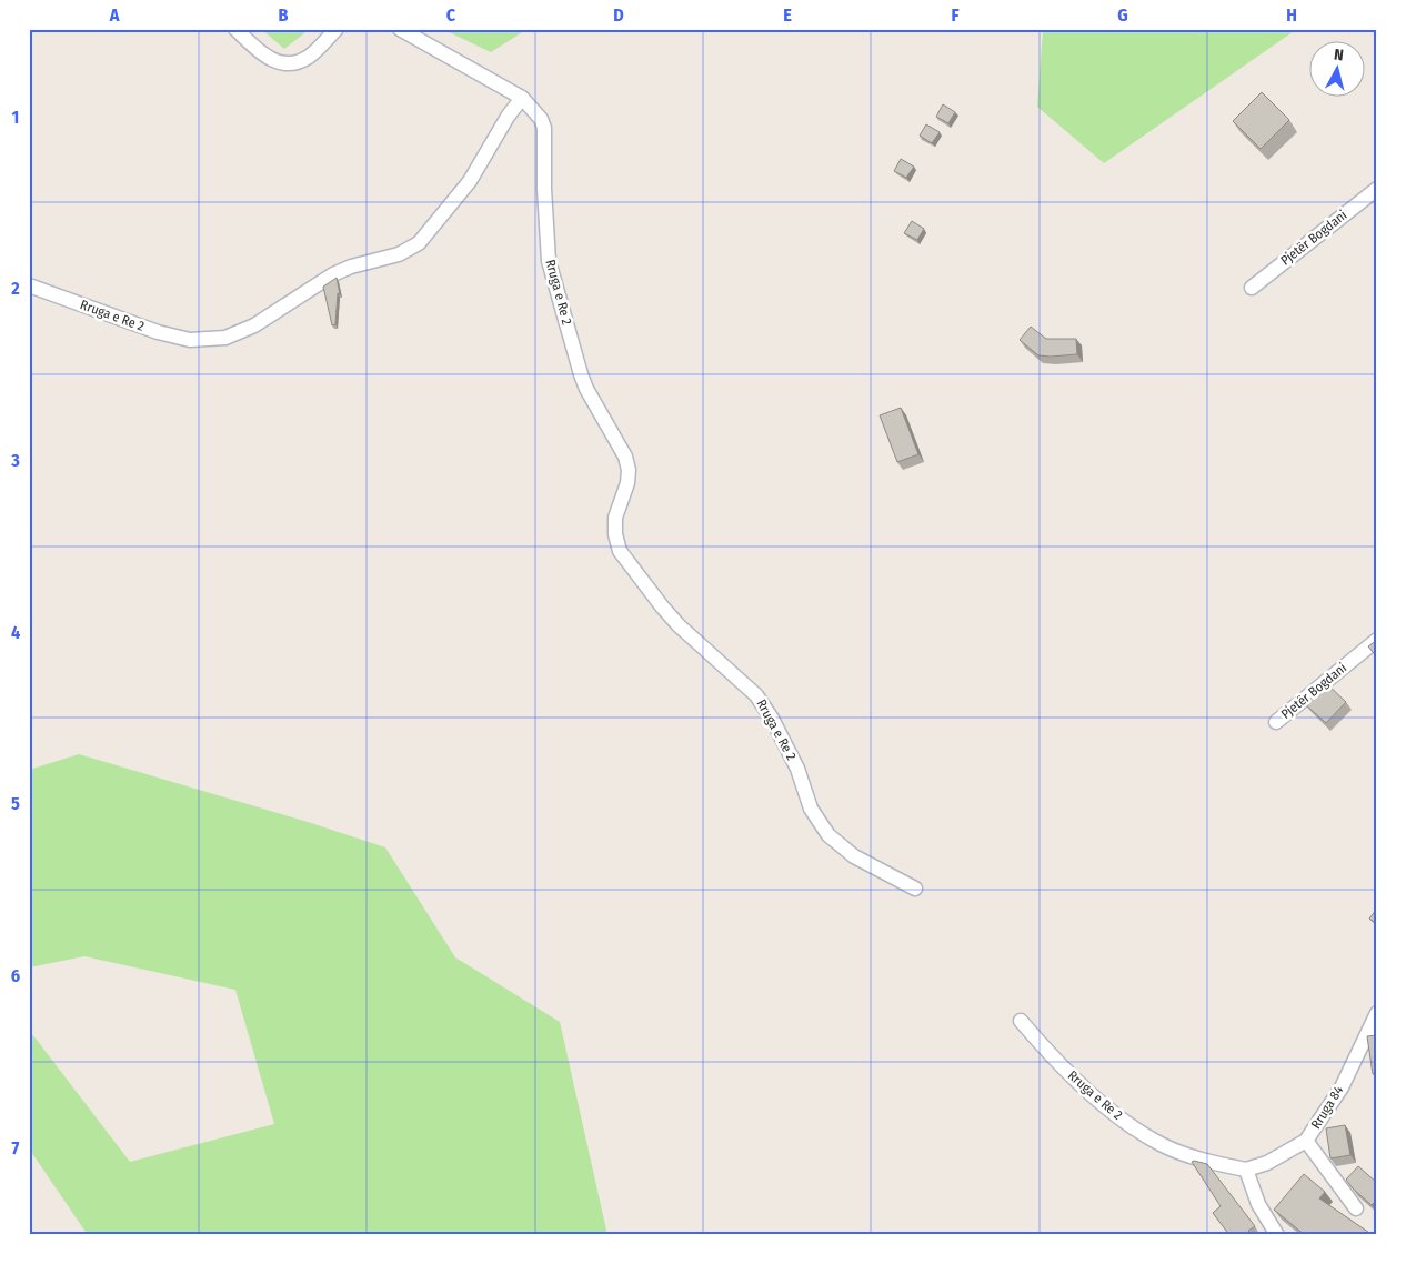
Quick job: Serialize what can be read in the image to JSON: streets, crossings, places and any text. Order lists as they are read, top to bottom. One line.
{"streets":{"street":["Pjetër Bogdani","Rruga e Re 2","Rruga 84"]},"crossings":[["Rruga e Re 2","Rruga 84"]],"north":"top","grid":{"columns":["A","B","C","D","E","F","G","H"],"rows":["1","2","3","4","5","6","7"]}}
